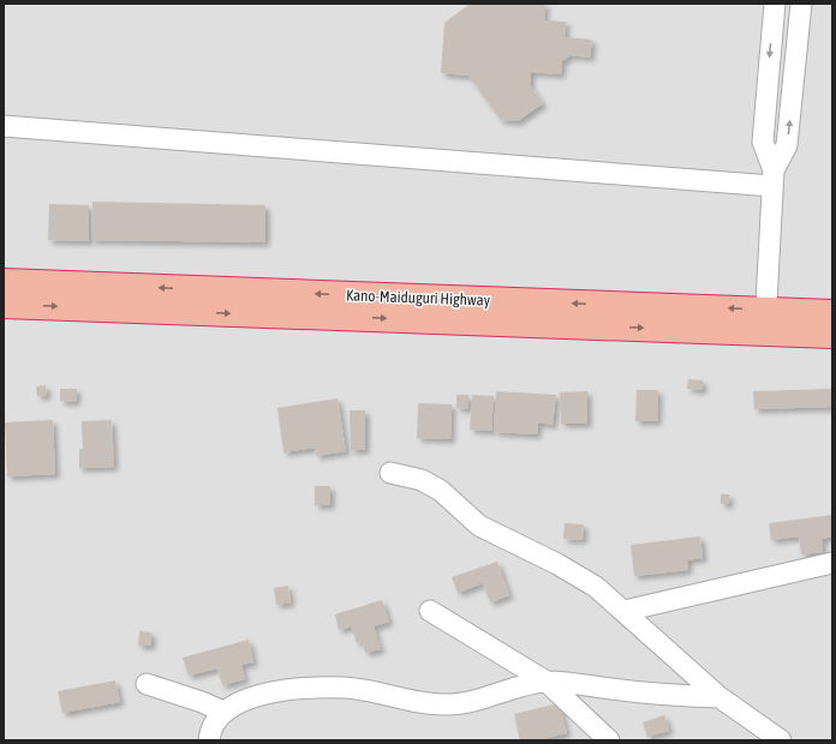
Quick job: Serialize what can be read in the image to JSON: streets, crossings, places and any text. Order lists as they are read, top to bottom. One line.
{"streets":{"highway":["Kano-Maiduguri Highway"]}}
